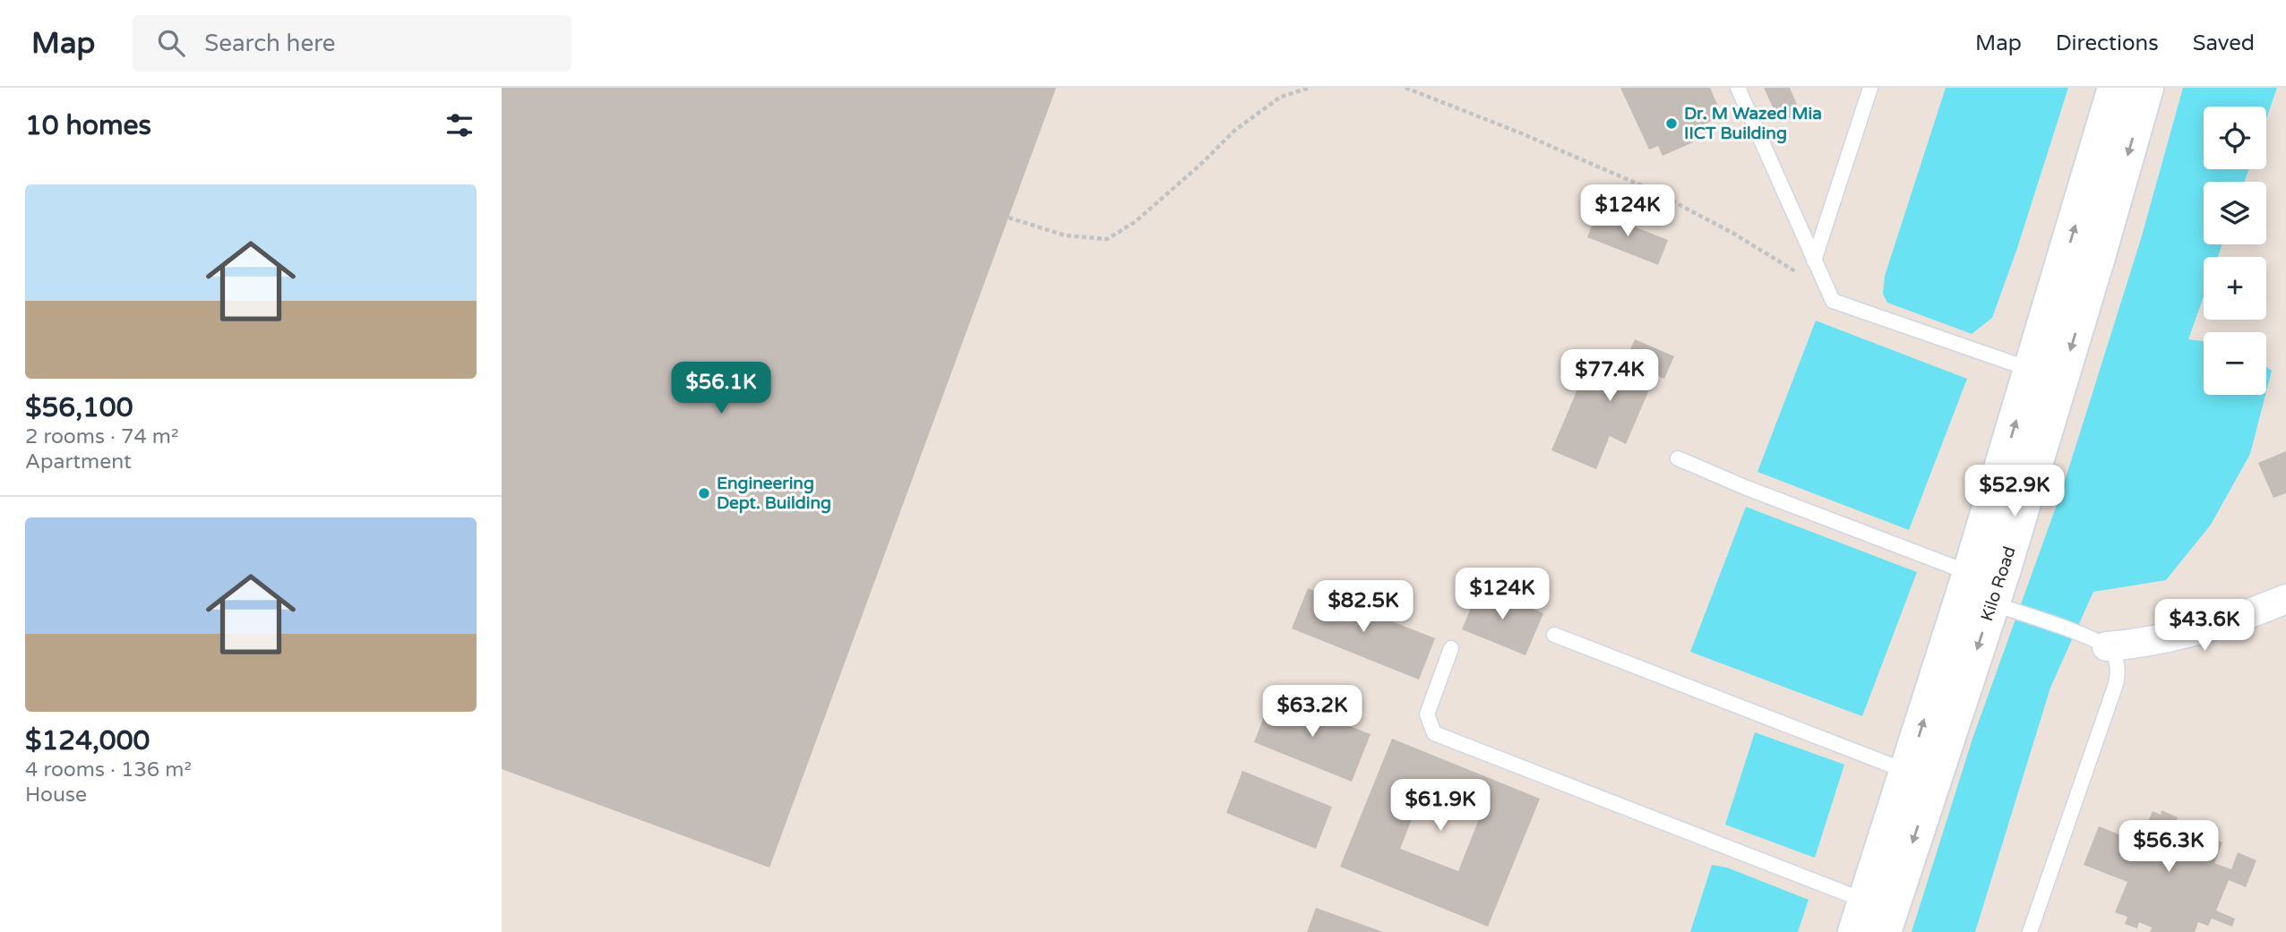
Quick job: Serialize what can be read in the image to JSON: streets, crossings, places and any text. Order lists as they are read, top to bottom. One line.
{"streets":{"street":["Kilo Road"]},"places":["Dr. M Wazed Mia IICT Building","Engineering Dept. Building"],"page":{"header":"Map","search":"Search here","nav":["Map","Directions","Saved"],"heading":"10 homes","map_buttons":["+","−"],"list":[{"name":"$56,100","note":"2 rooms · 74 m² · Apartment"},{"name":"$124,000","note":"4 rooms · 136 m² · House"}],"price":["$124K","$77.4K","$56.1K","$52.9K","$124K","$82.5K","$43.6K","$63.2K","$61.9K","$56.3K"]}}
